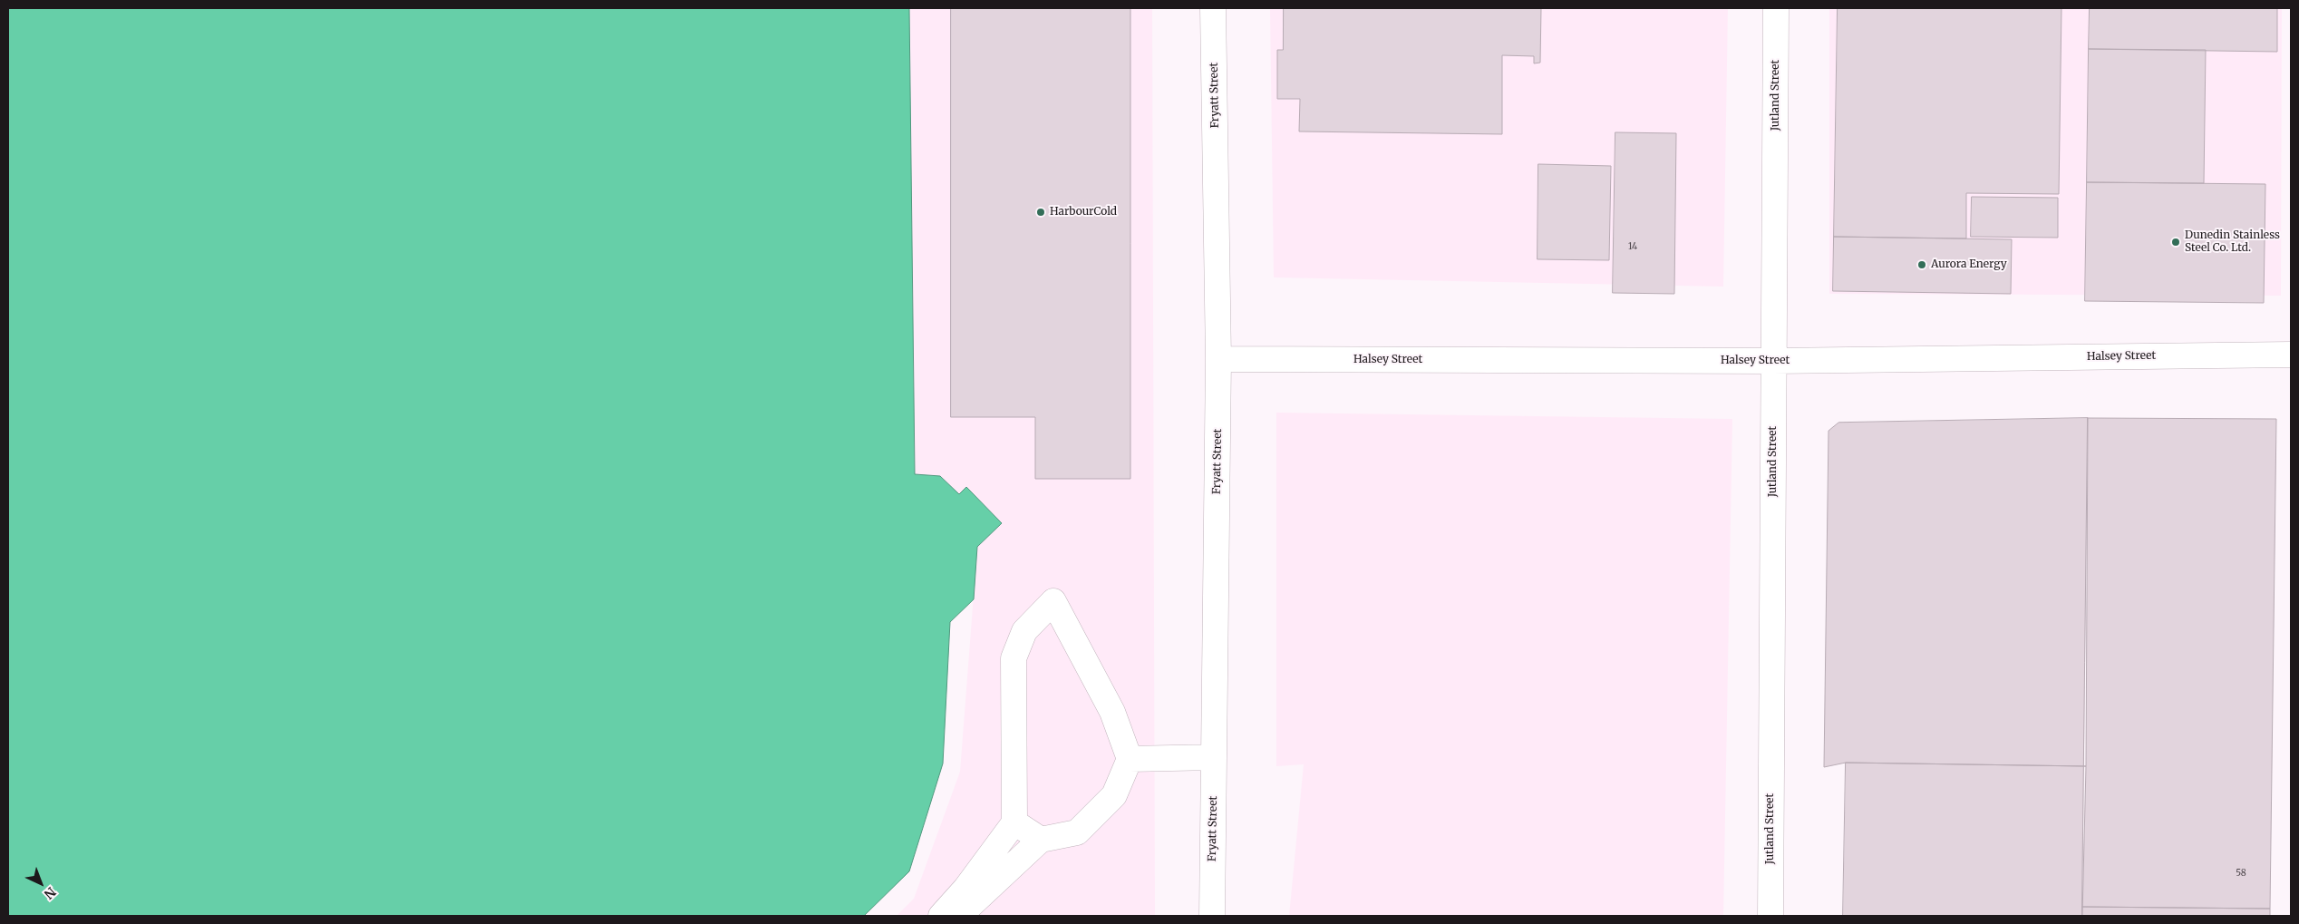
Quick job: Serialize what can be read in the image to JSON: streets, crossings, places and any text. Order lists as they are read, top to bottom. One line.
{"streets":{"street":["Fryatt Street","Jutland Street","Halsey Street"]},"crossings":[["Fryatt Street","Halsey Street"],["Jutland Street","Halsey Street"]],"places":["HarbourCold","Dunedin Stainless Steel Co. Ltd.","Aurora Energy"],"house_numbers":["14","58"],"north":"bottom right"}
